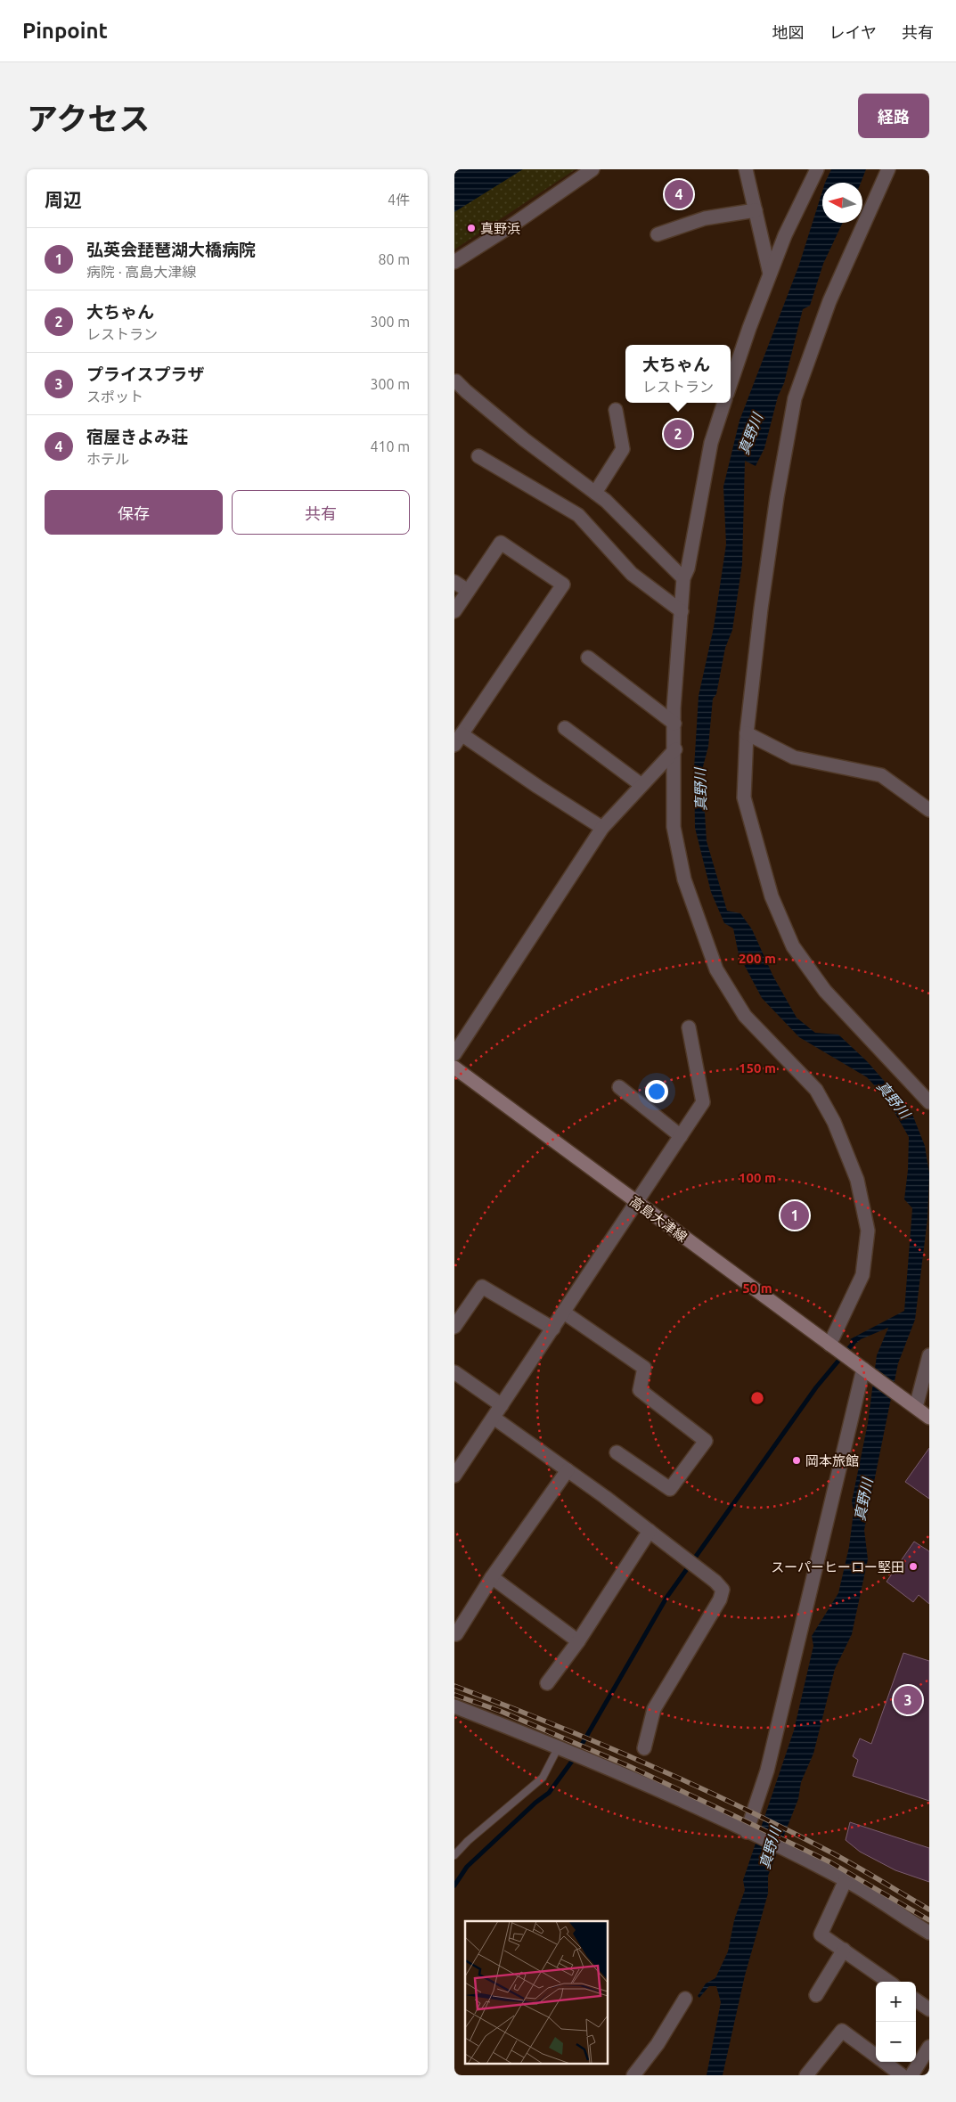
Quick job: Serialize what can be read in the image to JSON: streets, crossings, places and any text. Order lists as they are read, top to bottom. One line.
{"streets":{"main road":["高島大津線"]},"water":["真野川"],"places":["真野浜","岡本旅館","スーパーヒーロー堅田"],"north":"left","page":{"header":"Pinpoint","nav":["地図","レイヤ","共有"],"title":"アクセス","buttons":["経路",["保存","共有"]],"heading":["周辺","4件"],"pins":["4","2","1","3"],"list":[{"mark":"1","name":"弘英会琵琶湖大橋病院","note":"病院 · 高島大津線","value":"80 m"},{"mark":"2","name":"大ちゃん","note":"レストラン","value":"300 m"},{"mark":"3","name":"プライスプラザ","note":"スポット","value":"300 m"},{"mark":"4","name":"宿屋きよみ荘","note":"ホテル","value":"410 m"}],"popup":["大ちゃん","レストラン"],"map_buttons":["+","−"]},"rings":["200 m","150 m","100 m","50 m"]}
